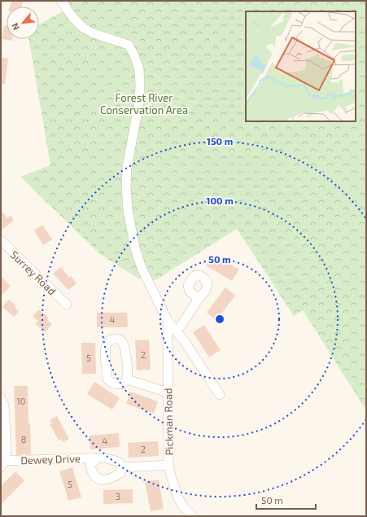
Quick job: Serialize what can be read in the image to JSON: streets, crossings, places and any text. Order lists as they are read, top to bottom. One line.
{"streets":{"street":["Surrey Road","Pickman Road","Dewey Drive"]},"parks":["Forest River Conservation Area"],"house_numbers":["4","2","5","10","8","4","2","5","3"],"scale_bar":"50 m","north":"bottom left","rings":["150 m","100 m","50 m"]}
